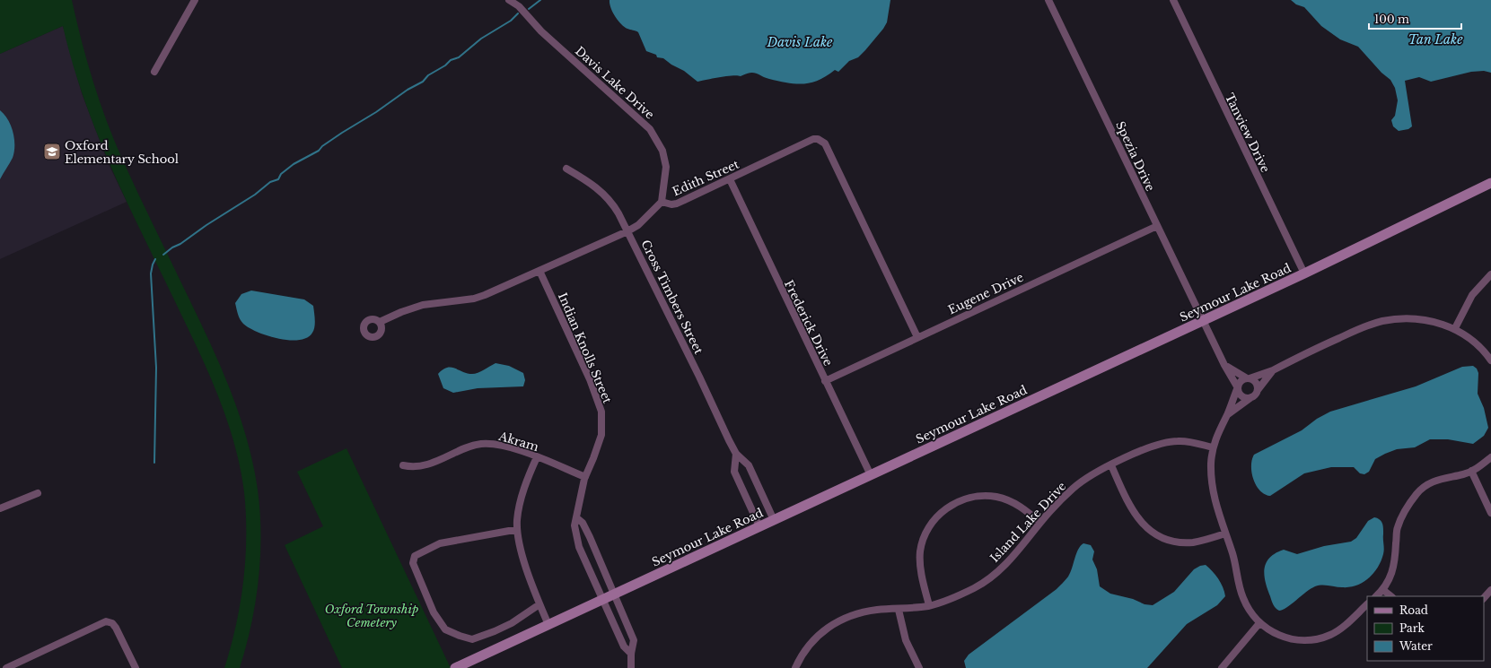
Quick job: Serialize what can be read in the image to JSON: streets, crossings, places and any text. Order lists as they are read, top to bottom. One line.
{"streets":{"street":["Davis Lake Drive","Tanview Drive","Spezia Drive","Edith Street","Seymour Lake Road","Eugene Drive","Cross Timbers Street","Frederick Drive","Indian Knolls Street","Akram","Island Lake Drive"]},"crossings":[["Davis Lake Drive","Edith Street"],["Tanview Drive","Seymour Lake Road"],["Spezia Drive","Seymour Lake Road"],["Spezia Drive","Eugene Drive"],["Edith Street","Eugene Drive"],["Edith Street","Cross Timbers Street"],["Edith Street","Frederick Drive"],["Edith Street","Indian Knolls Street"],["Seymour Lake Road","Cross Timbers Street"],["Seymour Lake Road","Frederick Drive"],["Seymour Lake Road","Indian Knolls Street"],["Eugene Drive","Frederick Drive"],["Indian Knolls Street","Akram"]],"water":["Tan Lake","Davis Lake"],"parks":["Oxford Township Cemetery"],"places":{"school or university":["Oxford Elementary School"]},"legend":["Road","Park","Water"],"scale_bar":"100 m"}
